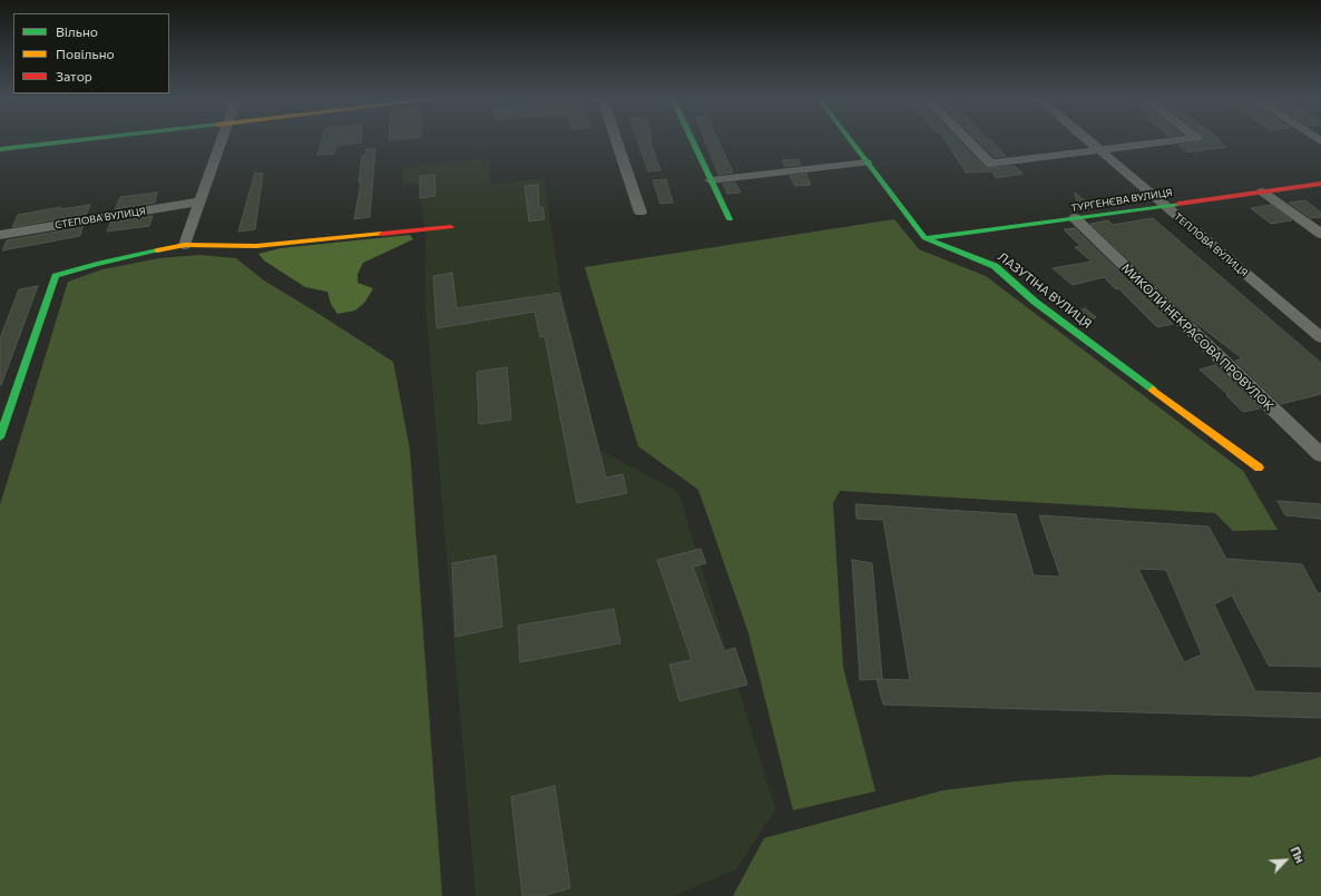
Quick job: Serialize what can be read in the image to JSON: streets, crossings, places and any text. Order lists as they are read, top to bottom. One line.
{"streets":{"street":["ТУРГЕНЄВА ВУЛИЦЯ","СТЕПОВА ВУЛИЦЯ","ТЕПЛОВА ВУЛИЦЯ","ЛАЗУТІНА ВУЛИЦЯ","МИКОЛИ НЕКРАСОВА ПРОВУЛОК"]},"crossings":[["ТУРГЕНЄВА ВУЛИЦЯ","ТЕПЛОВА ВУЛИЦЯ"],["ТУРГЕНЄВА ВУЛИЦЯ","ЛАЗУТІНА ВУЛИЦЯ"],["ТУРГЕНЄВА ВУЛИЦЯ","МИКОЛИ НЕКРАСОВА ПРОВУЛОК"]],"legend":["Вільно","Повільно","Затор"],"north":"top right"}
